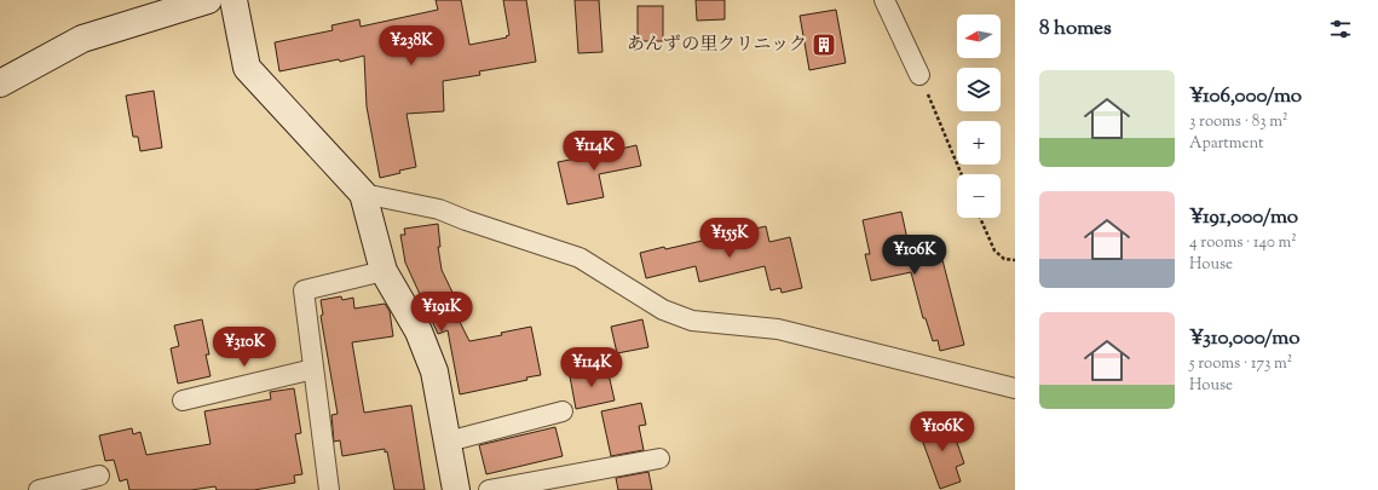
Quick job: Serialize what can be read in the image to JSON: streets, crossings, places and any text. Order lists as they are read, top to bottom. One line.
{"places":{"building":["あんずの里クリニック"]},"north":"left","page":{"heading":"8 homes","map_buttons":["+","−"],"price":["¥238K","¥114K","¥155K","¥106K","¥191K","¥310K","¥114K","¥106K"],"list":[{"name":"¥106,000/mo","note":"3 rooms · 83 m² · Apartment"},{"name":"¥191,000/mo","note":"4 rooms · 140 m² · House"},{"name":"¥310,000/mo","note":"5 rooms · 173 m² · House"}]}}
